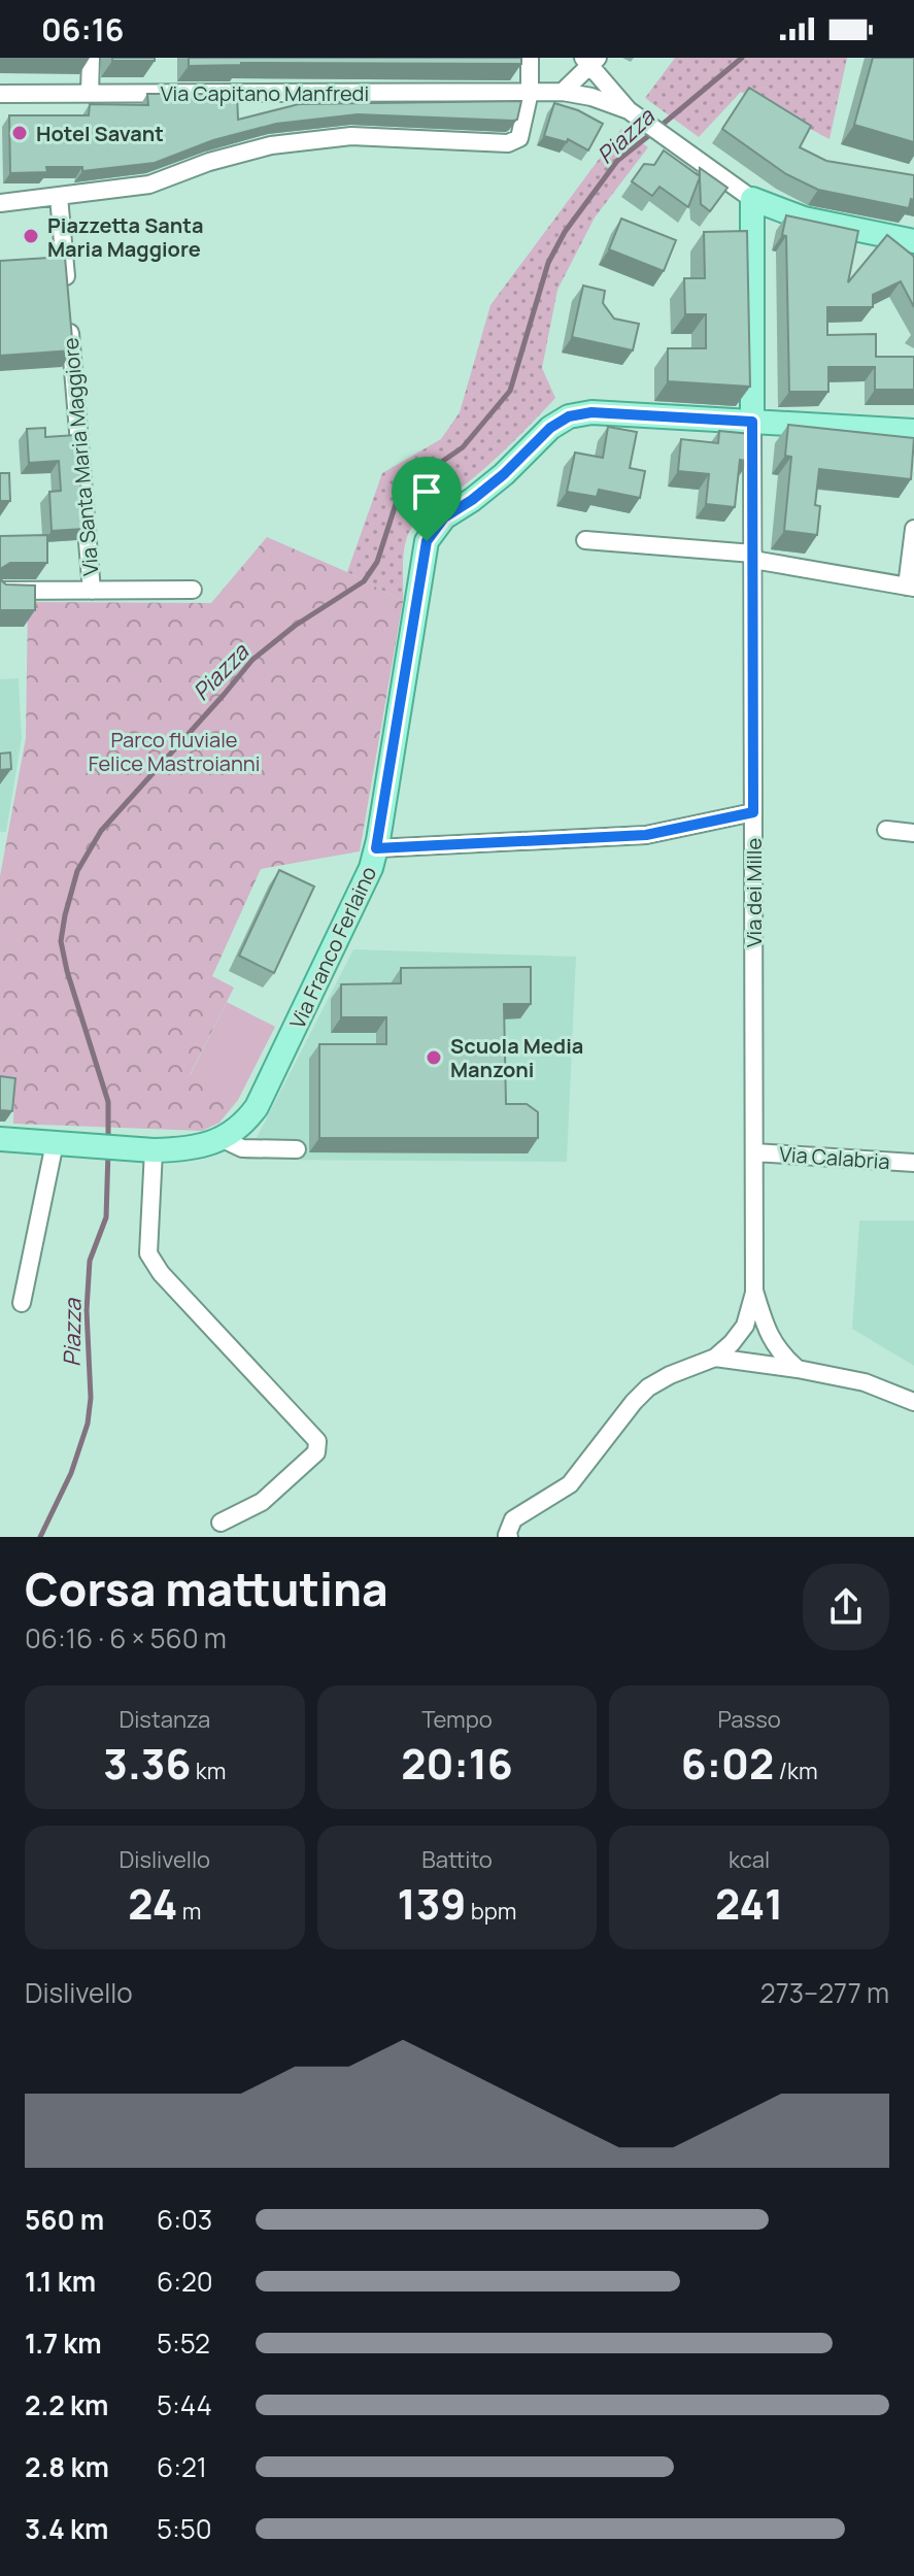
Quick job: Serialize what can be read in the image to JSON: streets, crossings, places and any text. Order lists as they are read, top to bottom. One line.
{"streets":{"main road":["Via dei Mille","Via Franco Ferlaino"],"street":["Via Capitano Manfredi","Via Santa Maria Maggiore","Via Calabria"]},"crossings":[["Via dei Mille","Via Franco Ferlaino"],["Via dei Mille","Via Calabria"]],"water":["Piazza"],"parks":["Parco fluviale Felice Mastroianni"],"places":["Hotel Savant","Piazzetta Santa Maria Maggiore","Scuola Media Manzoni"],"page":{"status":"06:16","heading":["Corsa mattutina","06:16 · 6 × 560 m"],"stats":[["Distanza","3.36 km"],["Tempo","20:16"],["Passo","6:02 /km"],["Dislivello","24 m"],["Battito","139 bpm"],["kcal","241"]],"chart":["Dislivello","273–277 m"],"list":[{"name":"560 m","note":"6:03"},{"name":"1.1 km","note":"6:20"},{"name":"1.7 km","note":"5:52"},{"name":"2.2 km","note":"5:44"},{"name":"2.8 km","note":"6:21"},{"name":"3.4 km","note":"5:50"}]}}
